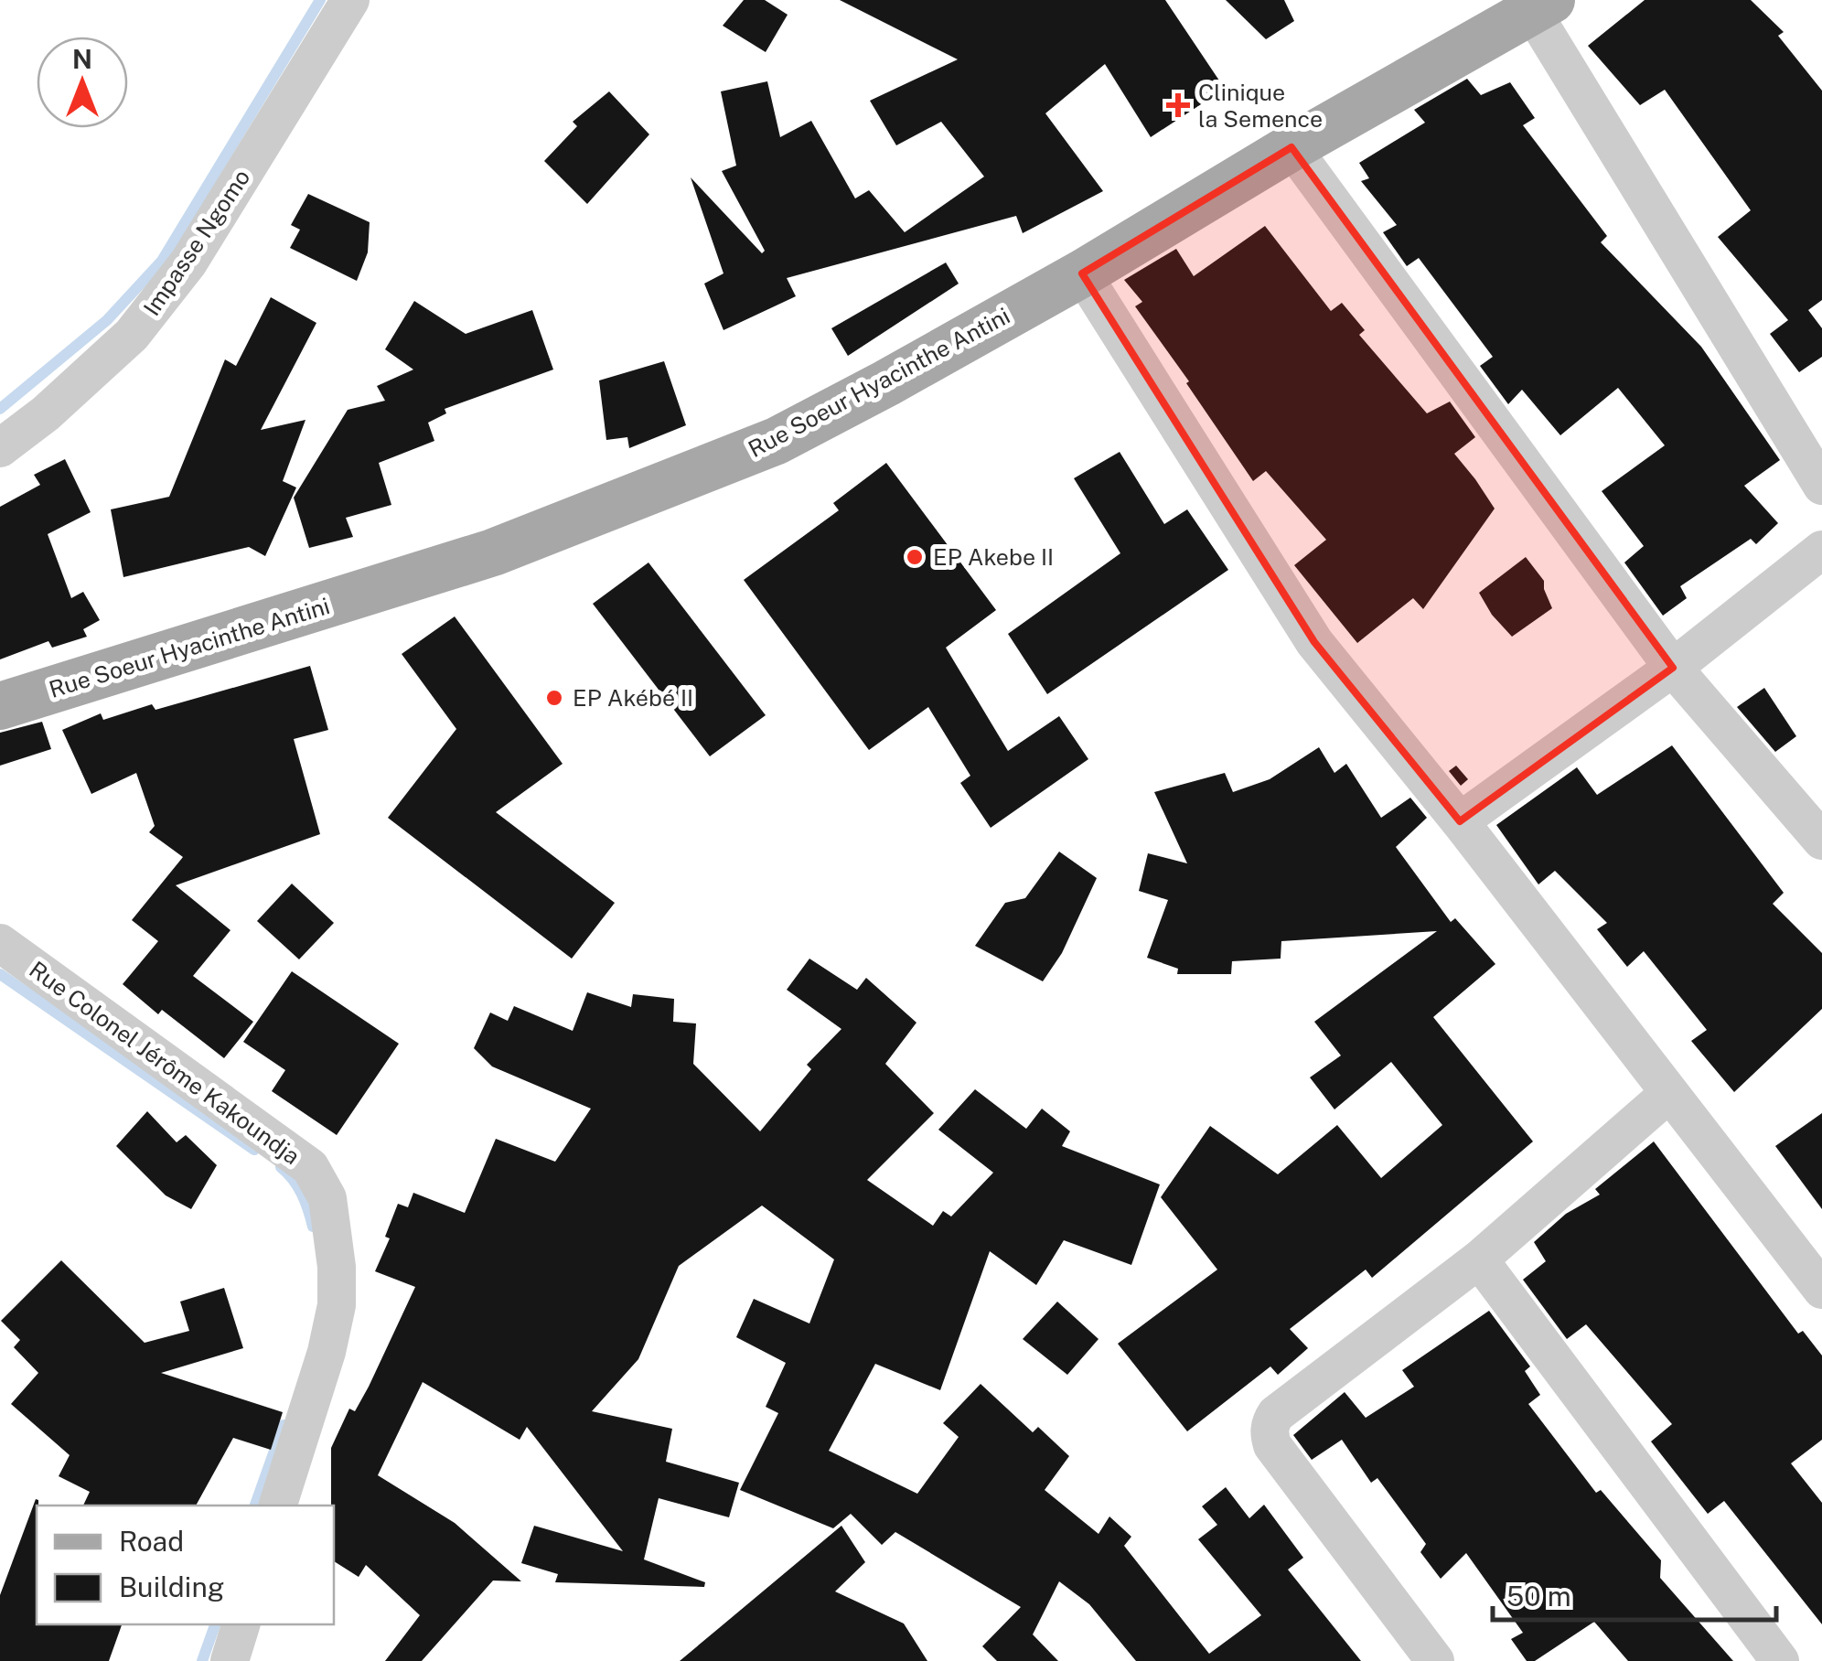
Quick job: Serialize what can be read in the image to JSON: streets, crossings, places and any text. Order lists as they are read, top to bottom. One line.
{"streets":{"main road":["Rue Soeur Hyacinthe Antini"],"street":["Impasse Ngomo","Rue Colonel Jérôme Kakoundja"]},"places":{"health":["Clinique la Semence"],"other":["EP Akebe II","EP Akébé II"]},"legend":["Road","Building"],"scale_bar":"50 m","north":"top"}
